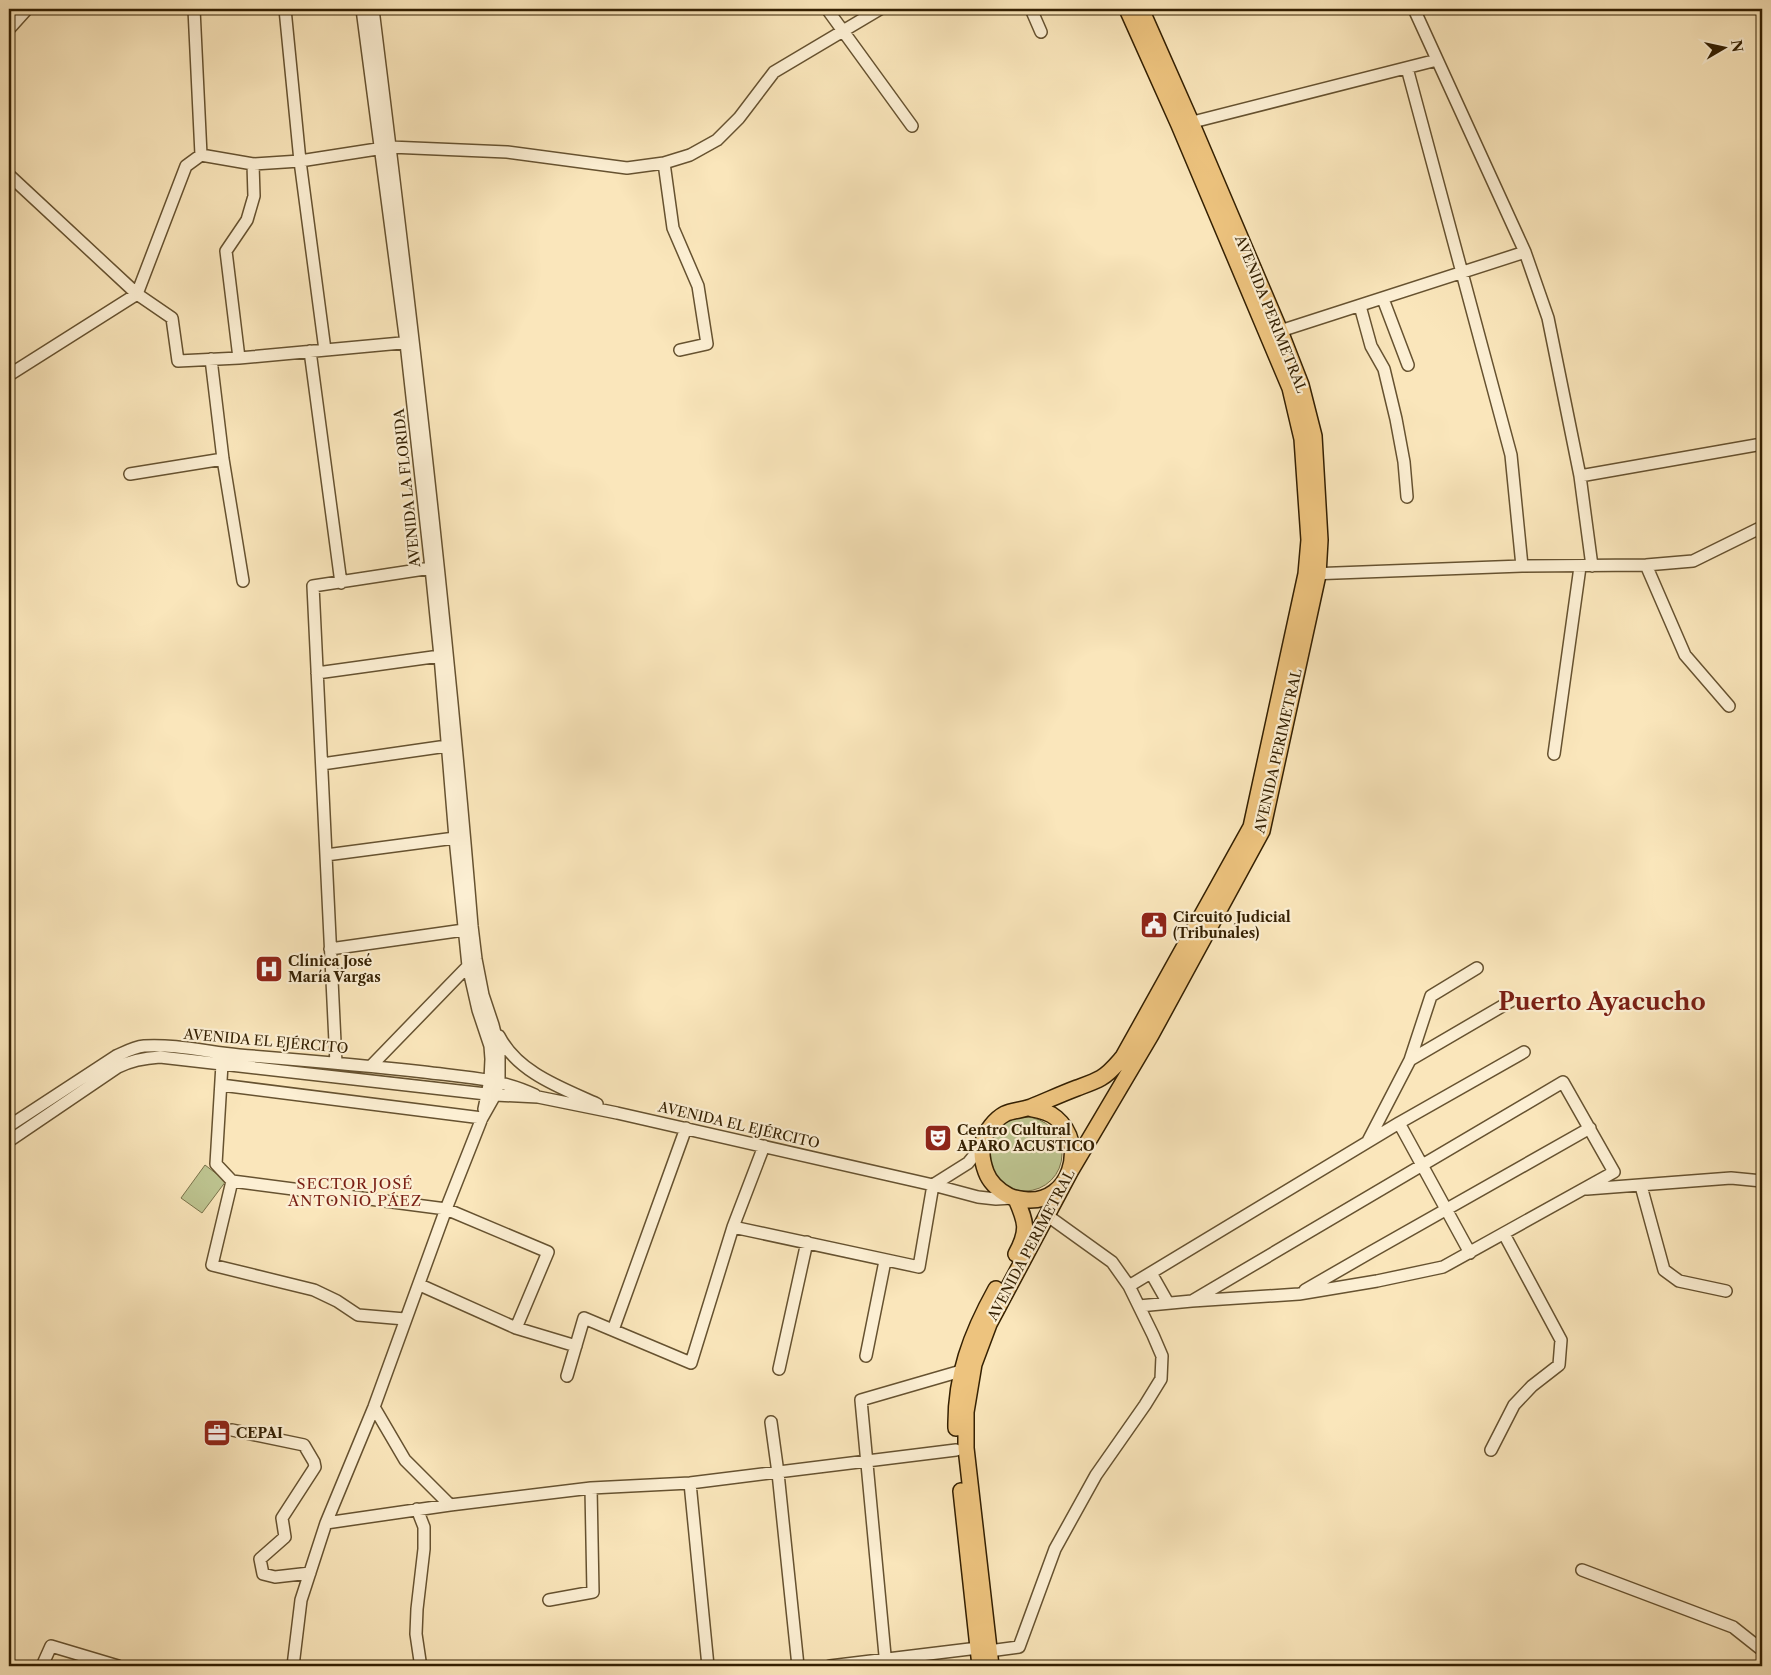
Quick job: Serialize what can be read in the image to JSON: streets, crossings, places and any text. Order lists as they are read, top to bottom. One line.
{"streets":{"main road":["AVENIDA PERIMETRAL"],"street":["AVENIDA LA FLORIDA","AVENIDA EL EJÉRCITO"]},"crossings":[["AVENIDA PERIMETRAL","AVENIDA EL EJÉRCITO"],["AVENIDA LA FLORIDA","AVENIDA EL EJÉRCITO"]],"districts":["Puerto Ayacucho","SECTOR JOSÉ ANTONIO PÁEZ"],"places":{"public building":["Circuito Judicial (Tribunales)"],"hospital":["Clínica José María Vargas"],"theatre":["Centro Cultural APARO ACUSTICO"],"office":["CEPAI"]},"north":"right"}
